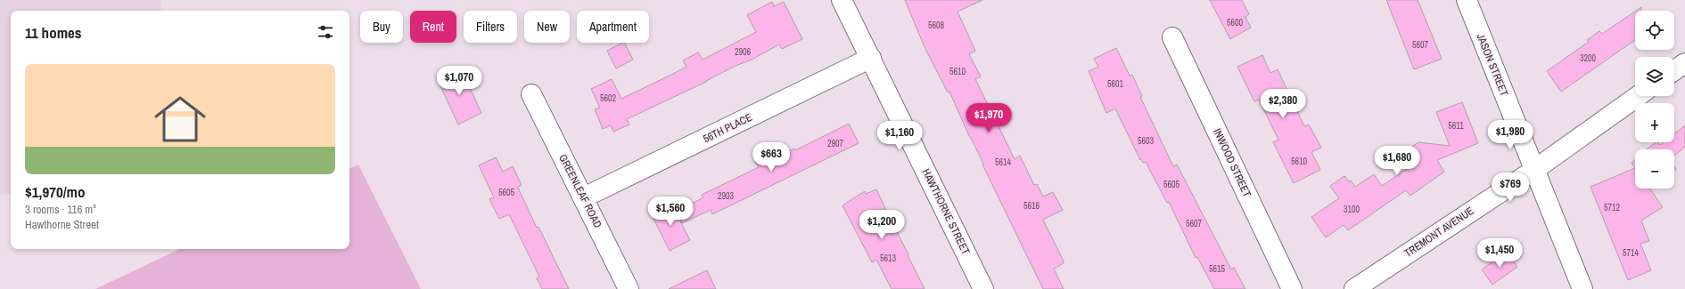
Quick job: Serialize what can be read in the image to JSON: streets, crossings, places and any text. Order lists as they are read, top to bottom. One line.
{"streets":{"street":["JASON STREET","56TH PLACE","INWOOD STREET","GREENLEAF ROAD","HAWTHORNE STREET","TREMONT AVENUE"]},"crossings":[["JASON STREET","TREMONT AVENUE"],["56TH PLACE","GREENLEAF ROAD"],["56TH PLACE","HAWTHORNE STREET"]],"house_numbers":["5600","5608","5607","2906","3200","5610","5601","5602","5611","5603","2907","5610","5614","5605","5605","2903","5616","5712","3100","5607","5714","5613","5615"],"page":{"map_buttons":["+","−"],"chip":["Buy","Rent","Filters","New","Apartment"],"heading":"11 homes","list":[{"name":"$1,970/mo","note":"3 rooms · 116 m² · Hawthorne Street"}],"price":["$1,070","$2,380","$1,970","$1,980","$1,160","$663","$1,680","$769","$1,560","$1,200","$1,450"]}}
